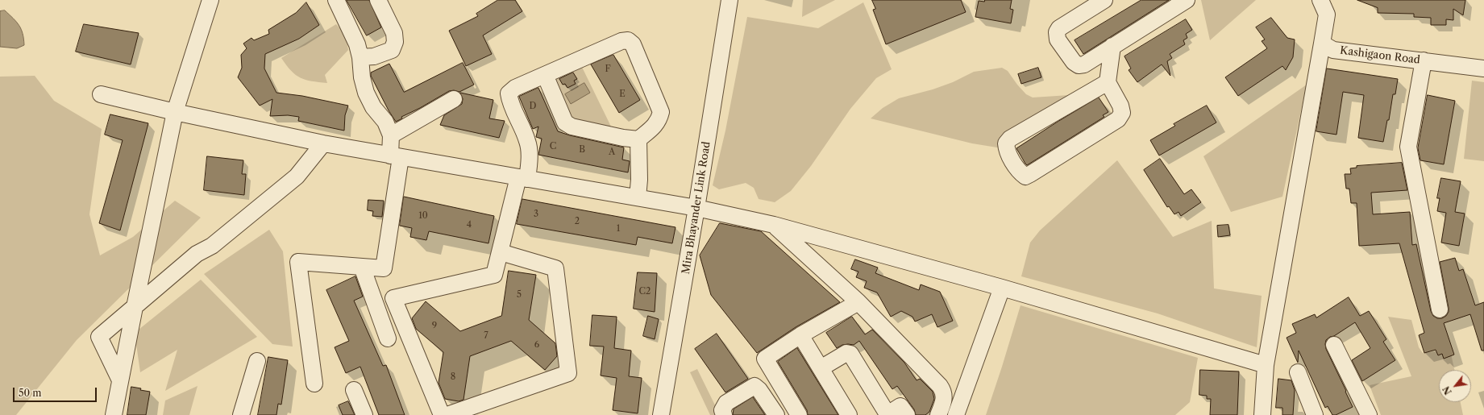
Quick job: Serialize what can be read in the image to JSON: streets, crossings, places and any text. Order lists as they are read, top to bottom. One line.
{"streets":{"street":["Kashigaon Road","Mira Bhayander Link Road"]},"house_numbers":["F","E","D","C","B","A","3","10","2","4","1","C2","5","9","7","6","8"],"scale_bar":"50 m","north":"bottom left"}
